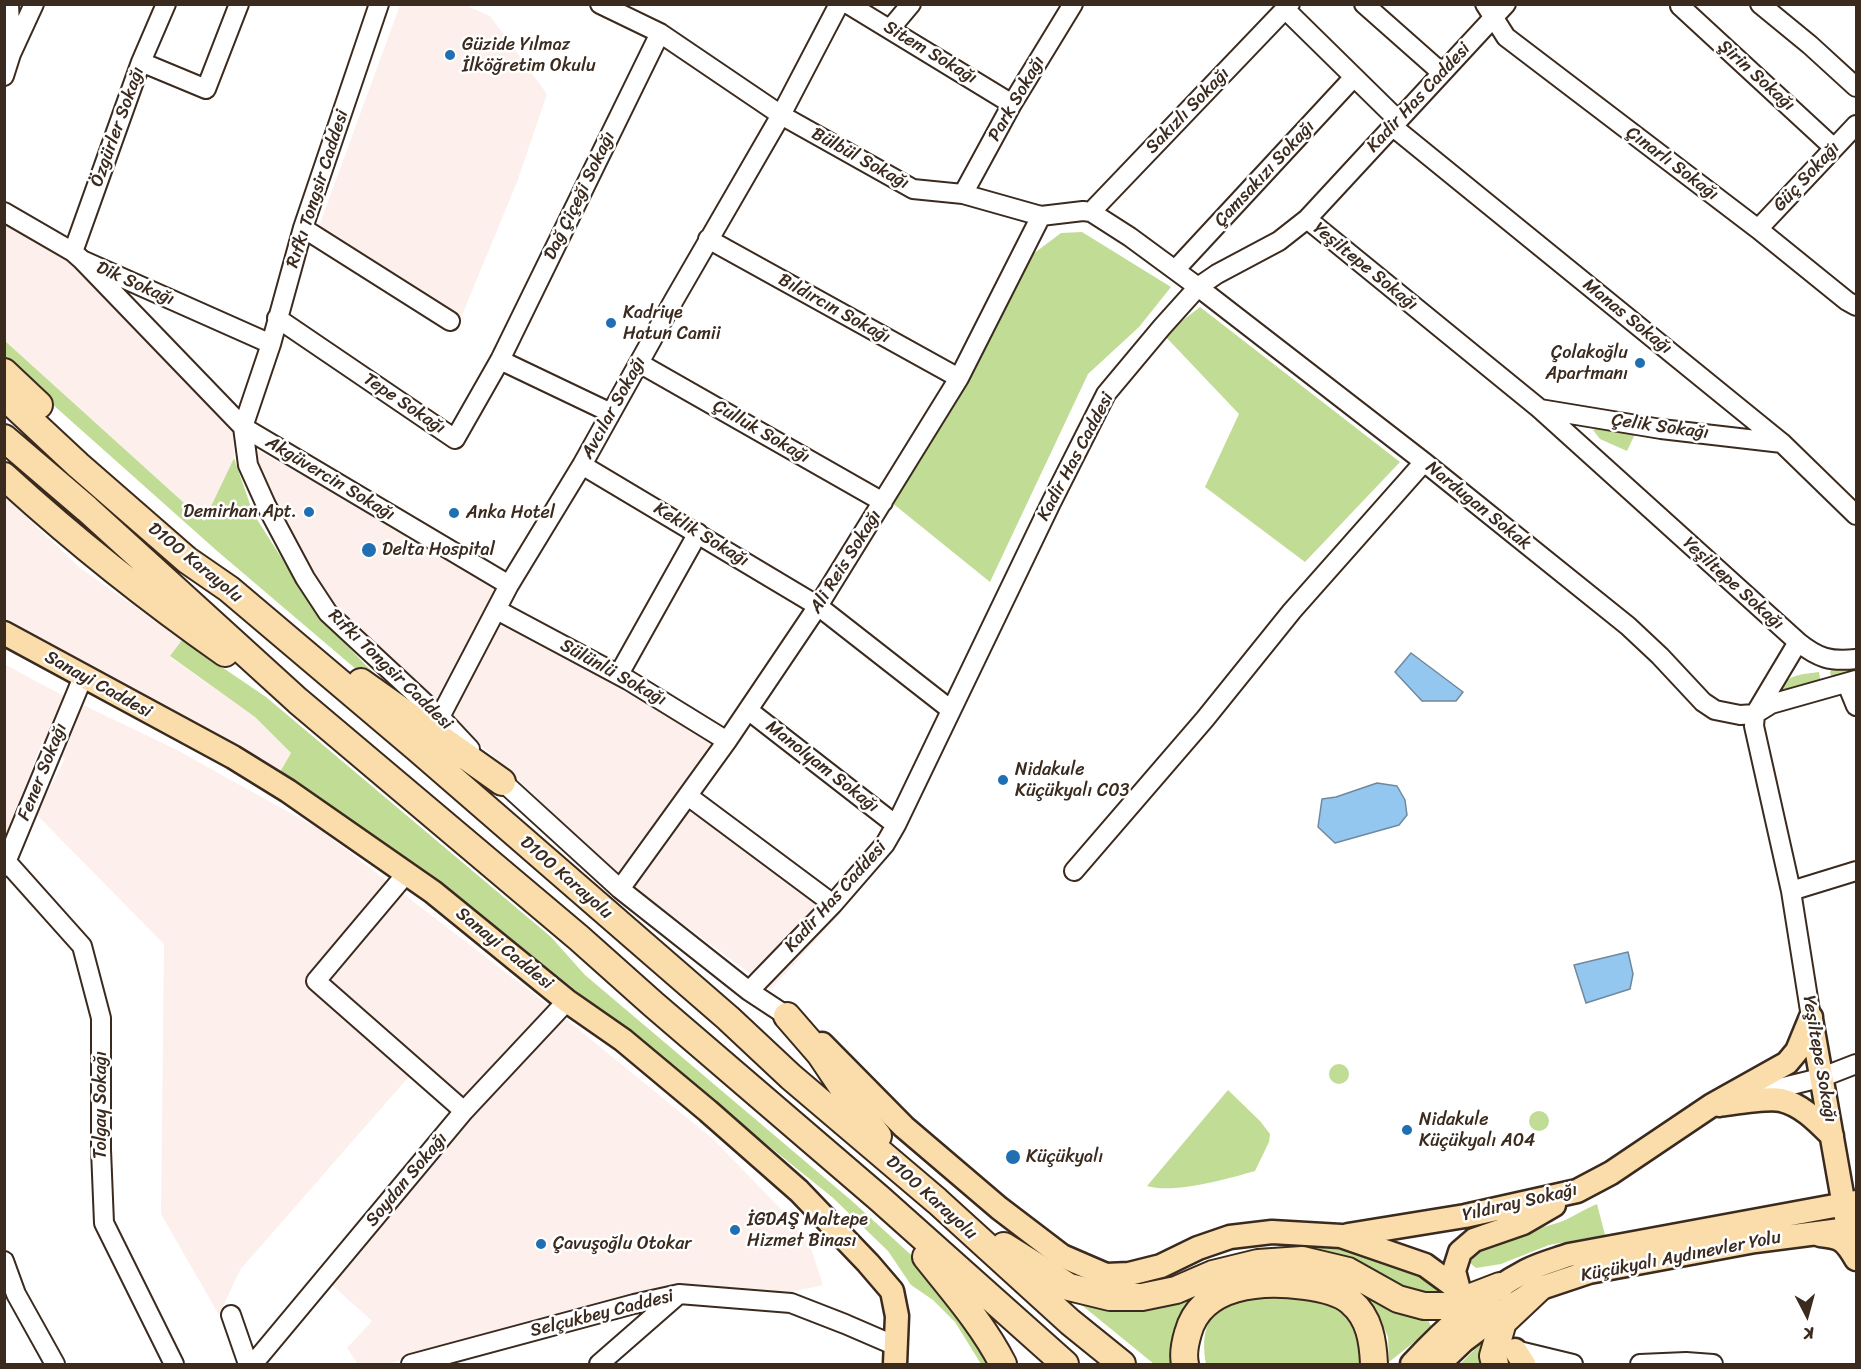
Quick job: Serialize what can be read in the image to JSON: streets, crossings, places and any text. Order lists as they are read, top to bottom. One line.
{"streets":{"highway":["D100 Karayolu"],"main road":["Yeşiltepe Sokağı","Sanayi Caddesi","Yıldıray Sokağı","Küçükyalı Aydınevler Yolu"],"street":["Sitem Sokağı","Şirin Sokağı","Kadir Has Caddesi","Park Sokağı","Sakızlı Sokağı","Özgürler Sokağı","Bülbül Sokağı","Çınarlı Sokağı","Çamsakızı Sokağı","Güç Sokağı","Rıfkı Tongsir Caddesi","Dağ Çiçeği Sokağı","Dik Sokağı","Bıldırcın Sokağı","Manas Sokağı","Tepe Sokağı","Avcılar Sokağı","Çelik Sokağı","Çulluk Sokağı","Akgüvercin Sokağı","Nardugan Sokak","Keklik Sokağı","Ali Reis Sokağı","Sülünlü Sokağı","Manolyam Sokağı","Fener Sokağı","Tolgay Sokağı","Soydan Sokağı","Selçukbey Caddesi"]},"crossings":[["Sitem Sokağı","Park Sokağı"],["Şirin Sokağı","Güç Sokağı"],["Kadir Has Caddesi","Sakızlı Sokağı"],["Kadir Has Caddesi","Çınarlı Sokağı"],["Kadir Has Caddesi","Rıfkı Tongsir Caddesi"],["Kadir Has Caddesi","Yeşiltepe Sokağı"],["Kadir Has Caddesi","Manas Sokağı"],["Kadir Has Caddesi","Nardugan Sokak"],["Kadir Has Caddesi","Keklik Sokağı"],["Kadir Has Caddesi","Manolyam Sokağı"],["Park Sokağı","Bülbül Sokağı"],["Sakızlı Sokağı","Bülbül Sokağı"],["Sakızlı Sokağı","Çamsakızı Sokağı"],["Sakızlı Sokağı","Manas Sokağı"],["Özgürler Sokağı","Dik Sokağı"],["Özgürler Sokağı","Akgüvercin Sokağı"],["Bülbül Sokağı","Dağ Çiçeği Sokağı"],["Bülbül Sokağı","Avcılar Sokağı"],["Bülbül Sokağı","Ali Reis Sokağı"],["Çınarlı Sokağı","Güç Sokağı"],["Rıfkı Tongsir Caddesi","Dik Sokağı"],["Rıfkı Tongsir Caddesi","Tepe Sokağı"],["Rıfkı Tongsir Caddesi","Avcılar Sokağı"],["Rıfkı Tongsir Caddesi","Akgüvercin Sokağı"],["Rıfkı Tongsir Caddesi","Ali Reis Sokağı"],["Dağ Çiçeği Sokağı","Tepe Sokağı"],["Yeşiltepe Sokağı","Çelik Sokağı"],["Yeşiltepe Sokağı","Nardugan Sokak"],["Yeşiltepe Sokağı","Yıldıray Sokağı"],["Dik Sokağı","Akgüvercin Sokağı"],["Bıldırcın Sokağı","Avcılar Sokağı"],["Bıldırcın Sokağı","Ali Reis Sokağı"],["Manas Sokağı","Çelik Sokağı"],["Avcılar Sokağı","Çulluk Sokağı"],["Avcılar Sokağı","Akgüvercin Sokağı"],["Avcılar Sokağı","Keklik Sokağı"],["Avcılar Sokağı","Sülünlü Sokağı"],["Çulluk Sokağı","Ali Reis Sokağı"],["Keklik Sokağı","Ali Reis Sokağı"],["Ali Reis Sokağı","Sülünlü Sokağı"],["Ali Reis Sokağı","Manolyam Sokağı"],["Sanayi Caddesi","Fener Sokağı"],["Sanayi Caddesi","Soydan Sokağı"],["Sanayi Caddesi","Selçukbey Caddesi"],["Fener Sokağı","Tolgay Sokağı"]],"places":["Güzide Yılmaz İlköğretim Okulu","Kadriye Hatun Camii","Çolakoğlu Apartmanı","Demirhan Apt.","Anka Hotel","Delta Hospital","Nidakule Küçükyalı C03","Nidakule Küçükyalı A04","Küçükyalı","İGDAŞ Maltepe Hizmet Binası","Çavuşoğlu Otokar"],"north":"bottom"}
